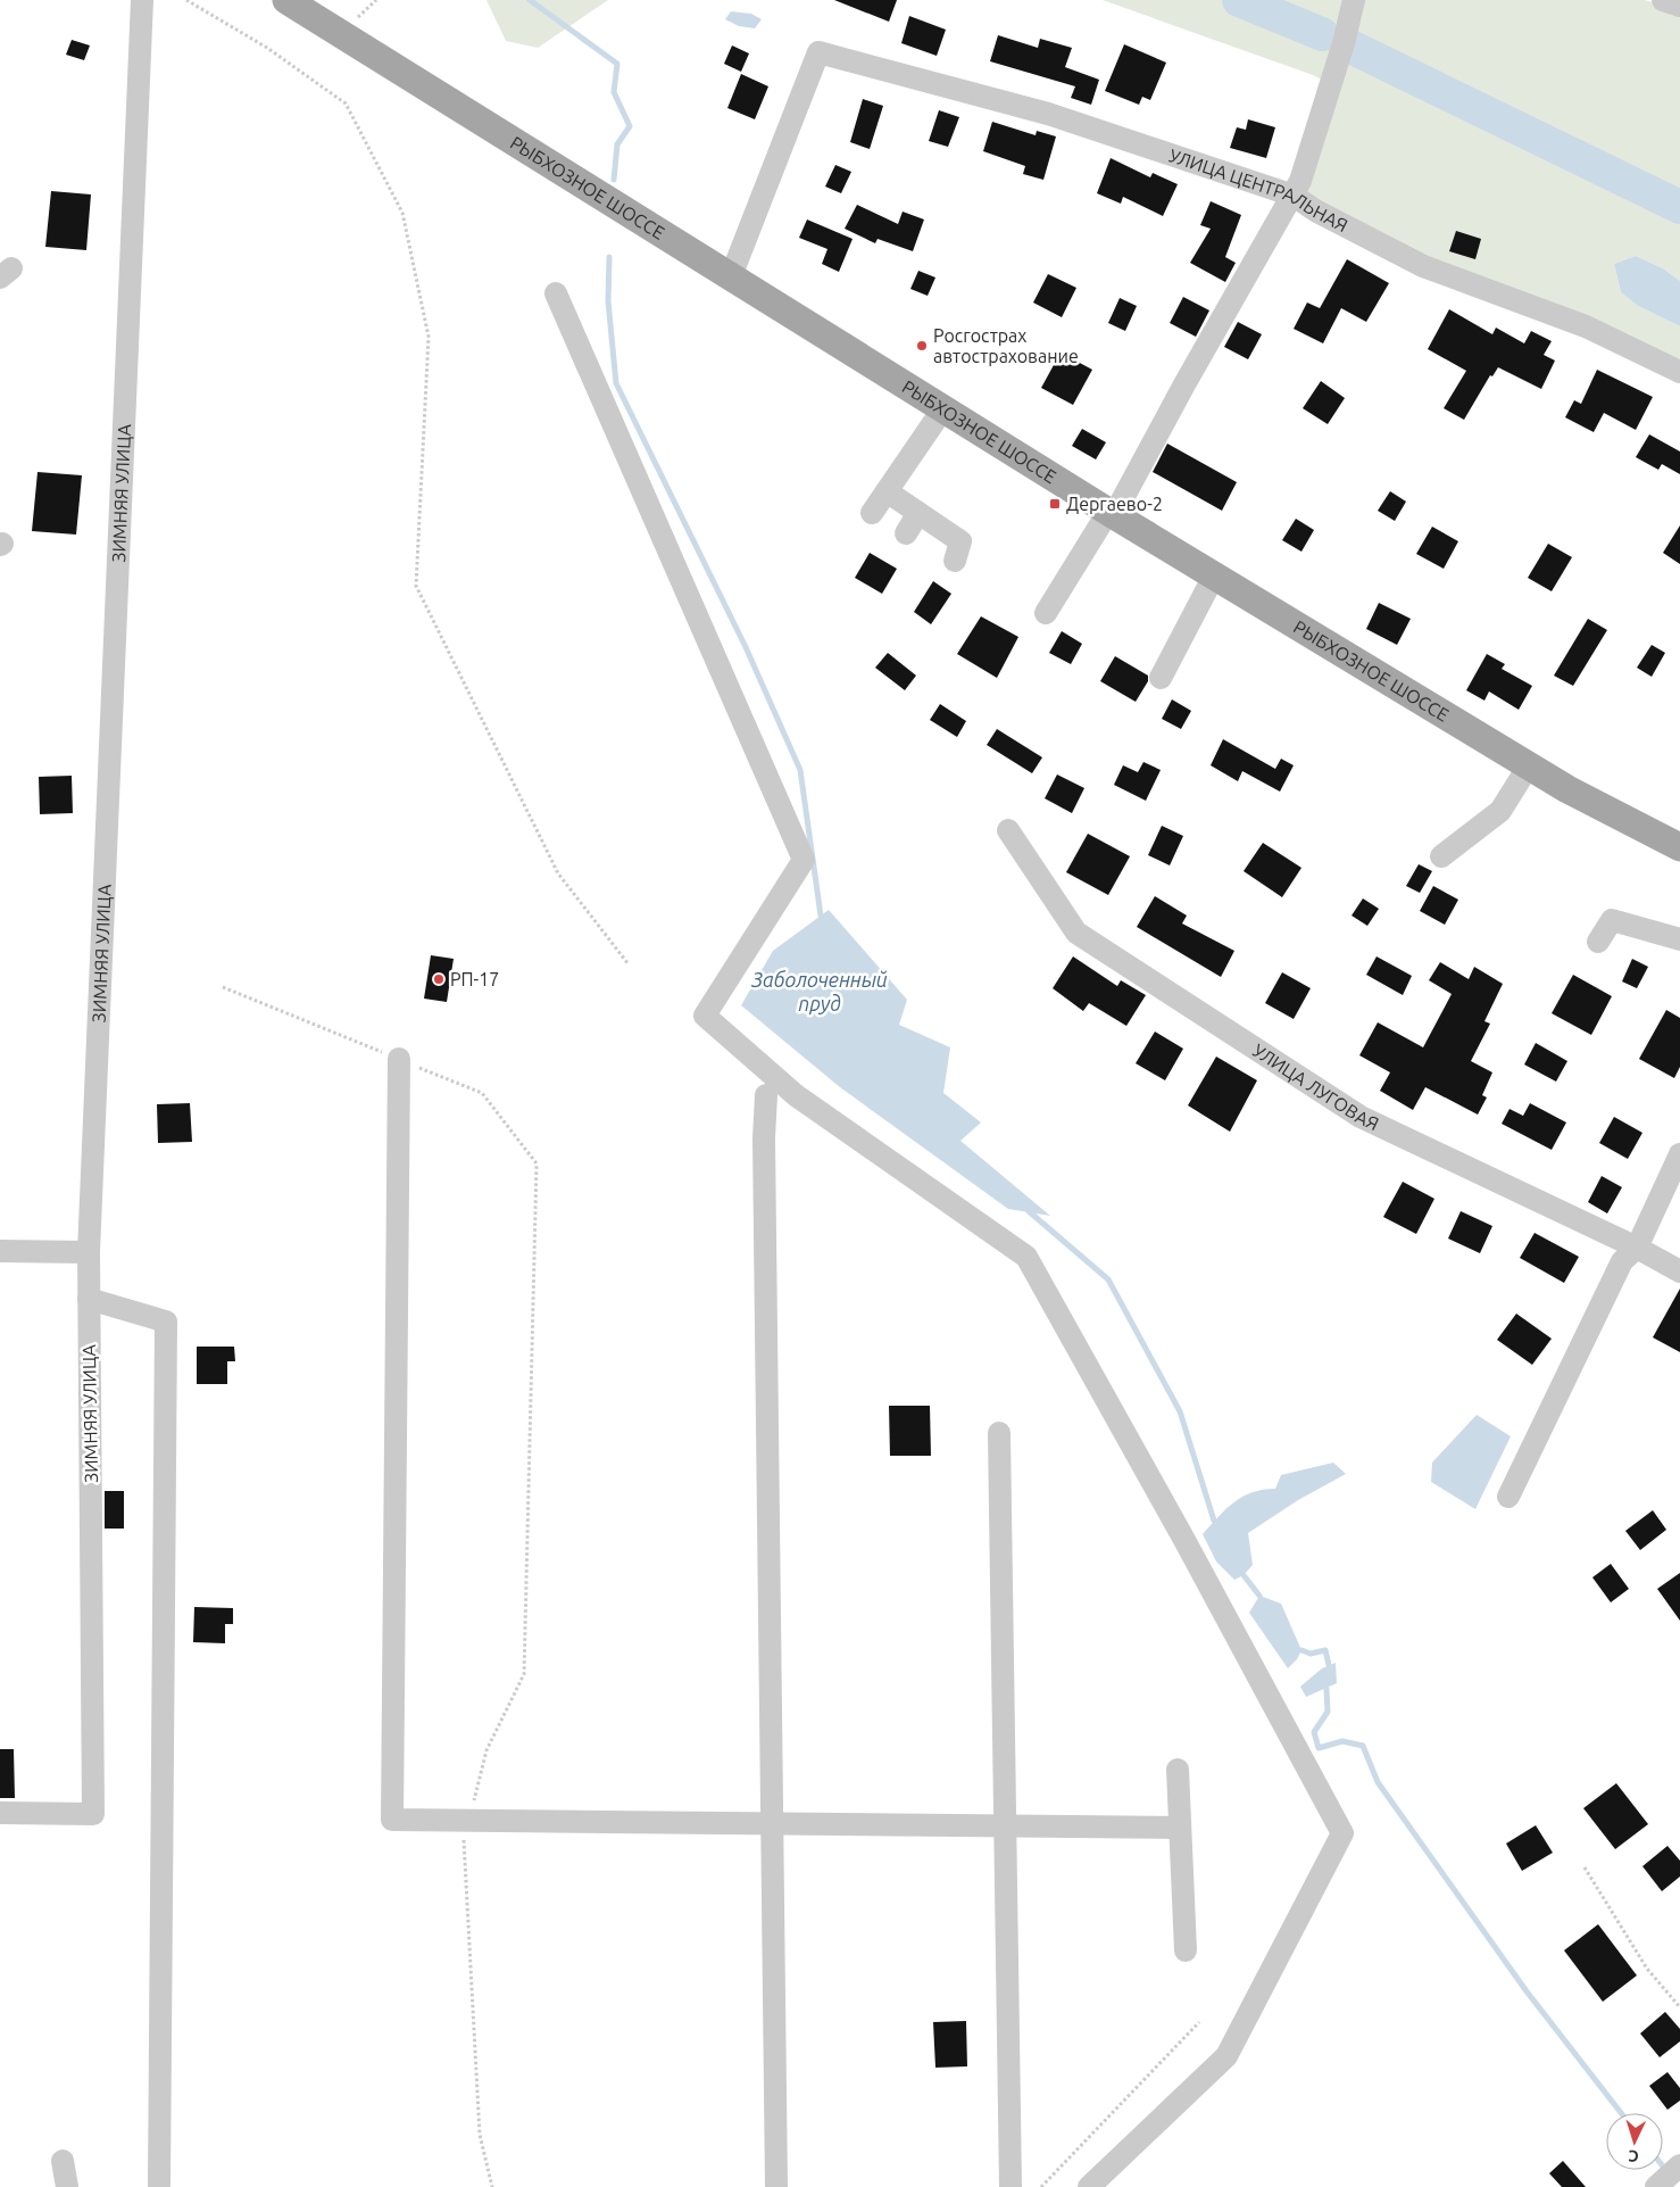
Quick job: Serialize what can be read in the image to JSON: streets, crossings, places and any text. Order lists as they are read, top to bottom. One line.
{"streets":{"main road":["РЫБХОЗНОЕ ШОССЕ"],"street":["УЛИЦА ЦЕНТРАЛЬНАЯ","ЗИМНЯЯ УЛИЦА","УЛИЦА ЛУГОВАЯ"]},"crossings":[["РЫБХОЗНОЕ ШОССЕ","УЛИЦА ЦЕНТРАЛЬНАЯ"]],"water":["Заболоченный пруд"],"places":{"other":["Росгострах автострахование","РП-17"],"transit":["Дергаево-2"]},"north":"bottom"}
